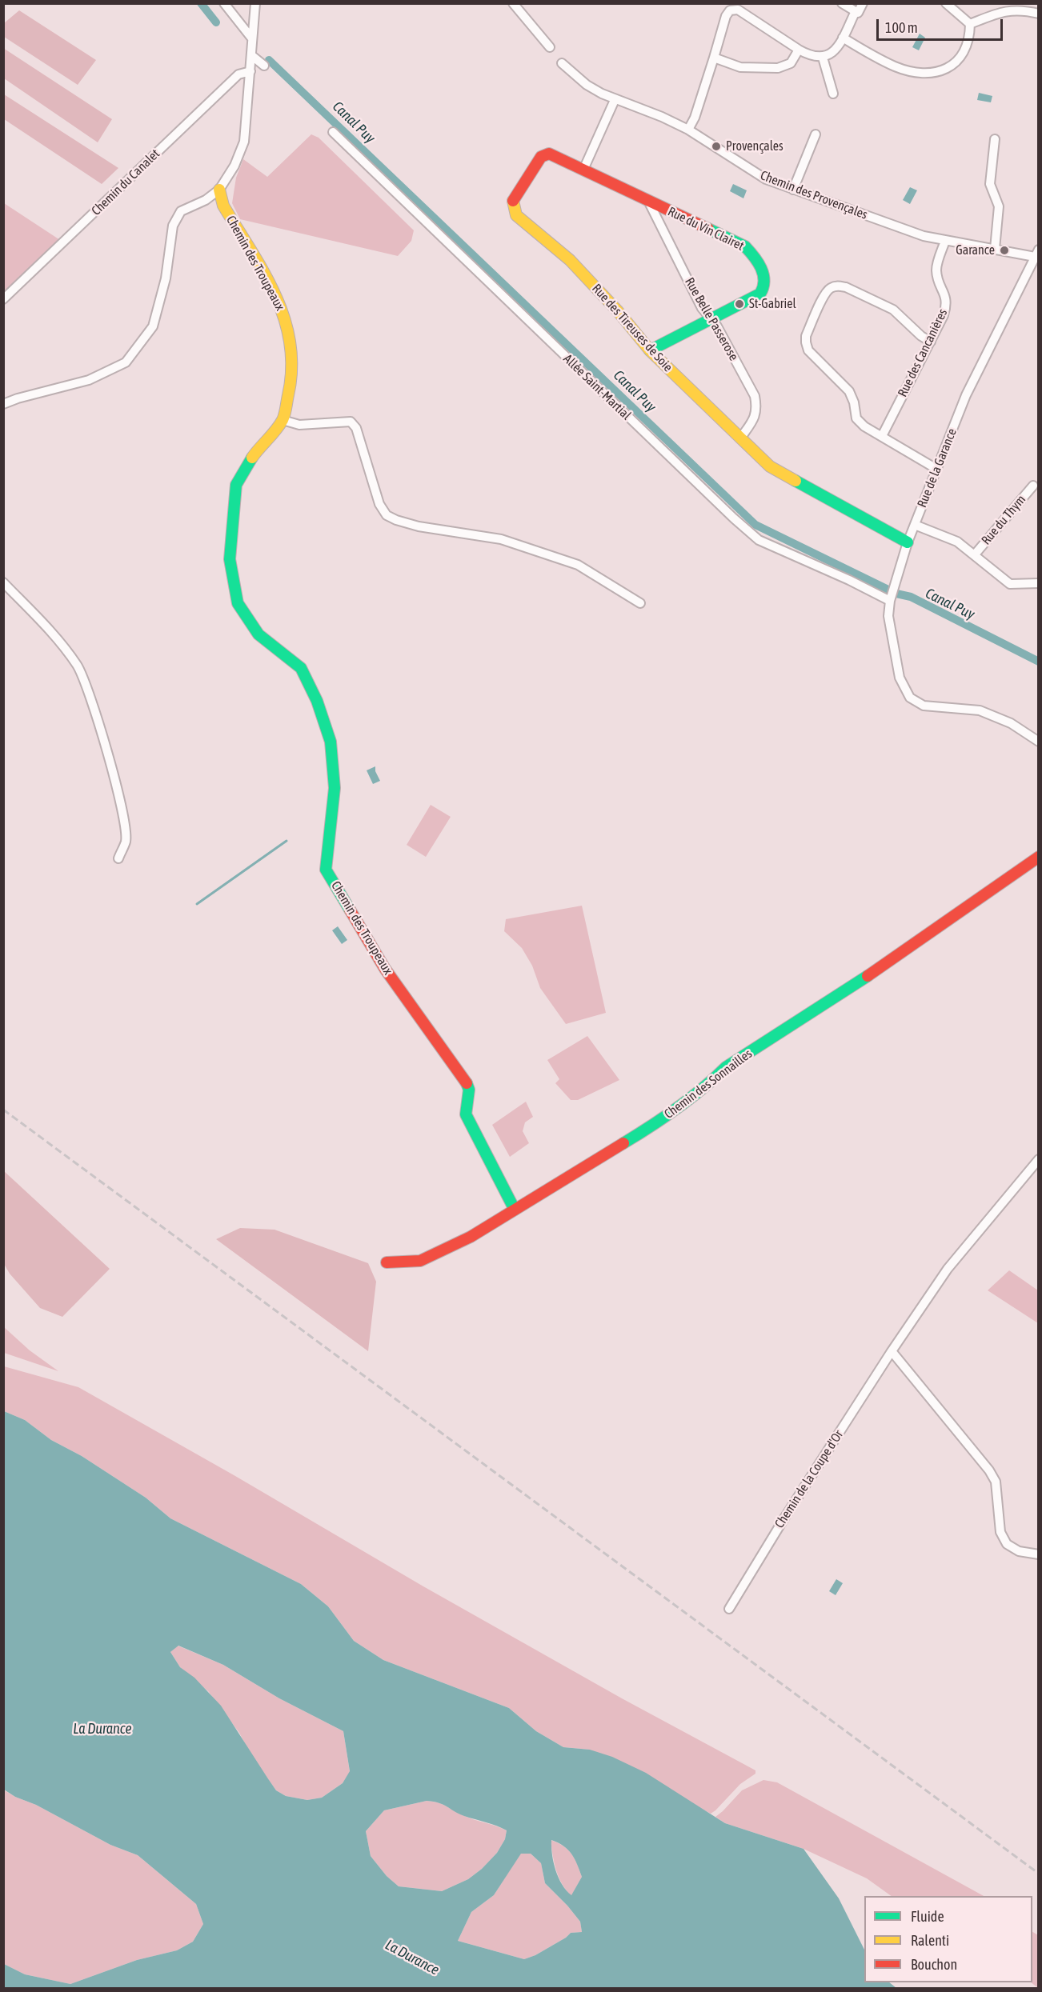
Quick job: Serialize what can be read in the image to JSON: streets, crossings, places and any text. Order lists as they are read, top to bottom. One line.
{"streets":{"street":["Chemin du Canalet","Chemin des Provençales","Rue du Vin Clairet","Chemin des Troupeaux","Rue Belle Passerose","Rue des Tireuses de Soie","Rue des Cancanières","Allée Saint-Martial","Rue de la Garance","Rue du Thym","Chemin des Sonnailles","Chemin de la Coupe d'Or"]},"crossings":[["Chemin des Provençales","Rue des Cancanières"],["Chemin des Provençales","Rue de la Garance"],["Rue du Vin Clairet","Rue Belle Passerose"],["Rue du Vin Clairet","Rue des Tireuses de Soie"],["Chemin des Troupeaux","Chemin des Sonnailles"],["Rue Belle Passerose","Rue des Tireuses de Soie"],["Rue des Tireuses de Soie","Rue de la Garance"],["Allée Saint-Martial","Rue de la Garance"]],"water":["Canal Puy","La Durance"],"places":["Provençales","Garance","St-Gabriel"],"legend":["Fluide","Ralenti","Bouchon"],"scale_bar":"100 m"}
